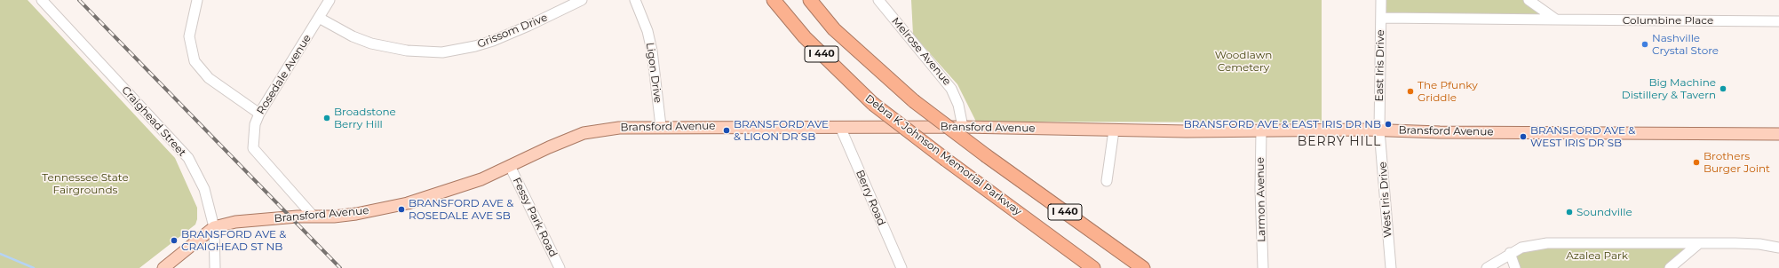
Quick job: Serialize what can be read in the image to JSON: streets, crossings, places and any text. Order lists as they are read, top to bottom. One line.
{"streets":{"highway":["I 440","Debra K Johnson Memorial Parkway"],"main road":["Bransford Avenue"],"street":["Columbine Place","Grissom Drive","Melrose Avenue","East Iris Drive","Ligon Drive","Rosedale Avenue","Craighead Street","Berry Road","Larmon Avenue","West Iris Drive","Fessy Park Road"]},"crossings":[["Columbine Place","East Iris Drive"],["Grissom Drive","Rosedale Avenue"],["Melrose Avenue","Bransford Avenue"],["East Iris Drive","Bransford Avenue"],["East Iris Drive","West Iris Drive"],["Ligon Drive","Bransford Avenue"],["Rosedale Avenue","Bransford Avenue"],["Craighead Street","Bransford Avenue"],["Bransford Avenue","Berry Road"],["Bransford Avenue","Larmon Avenue"],["Bransford Avenue","West Iris Drive"],["Bransford Avenue","Fessy Park Road"]],"districts":["BERRY HILL"],"parks":["Woodlawn Cemetery","Tennessee State Fairgrounds","Azalea Park"],"places":["Nashville Crystal Store","Big Machine Distillery & Tavern","The Pfunky Griddle","Broadstone Berry Hill","BRANSFORD AVE & EAST IRIS DR NB","BRANSFORD AVE & LIGON DR SB","BRANSFORD AVE & WEST IRIS DR SB","Brothers Burger Joint","BRANSFORD AVE & ROSEDALE AVE SB","Soundville","BRANSFORD AVE & CRAIGHEAD ST NB"]}
